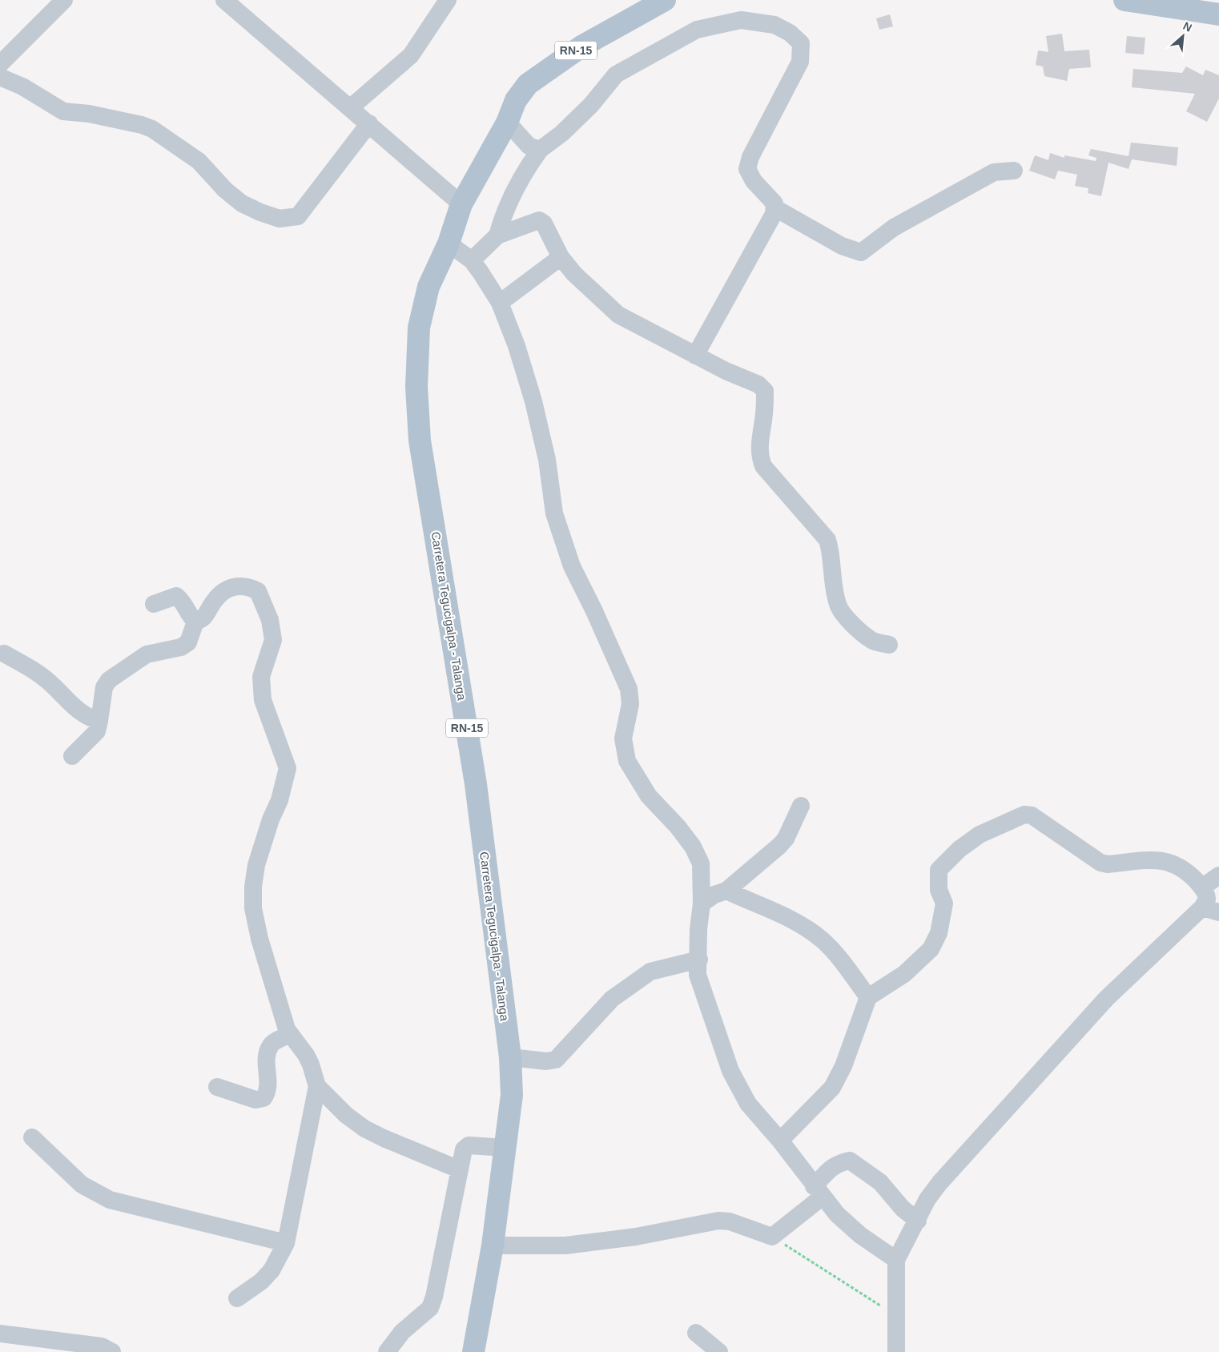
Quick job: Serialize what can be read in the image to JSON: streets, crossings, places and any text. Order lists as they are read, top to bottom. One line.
{"streets":{"main road":["RN-15","Carretera Tegucigalpa - Talanga"]},"north":"top right"}
